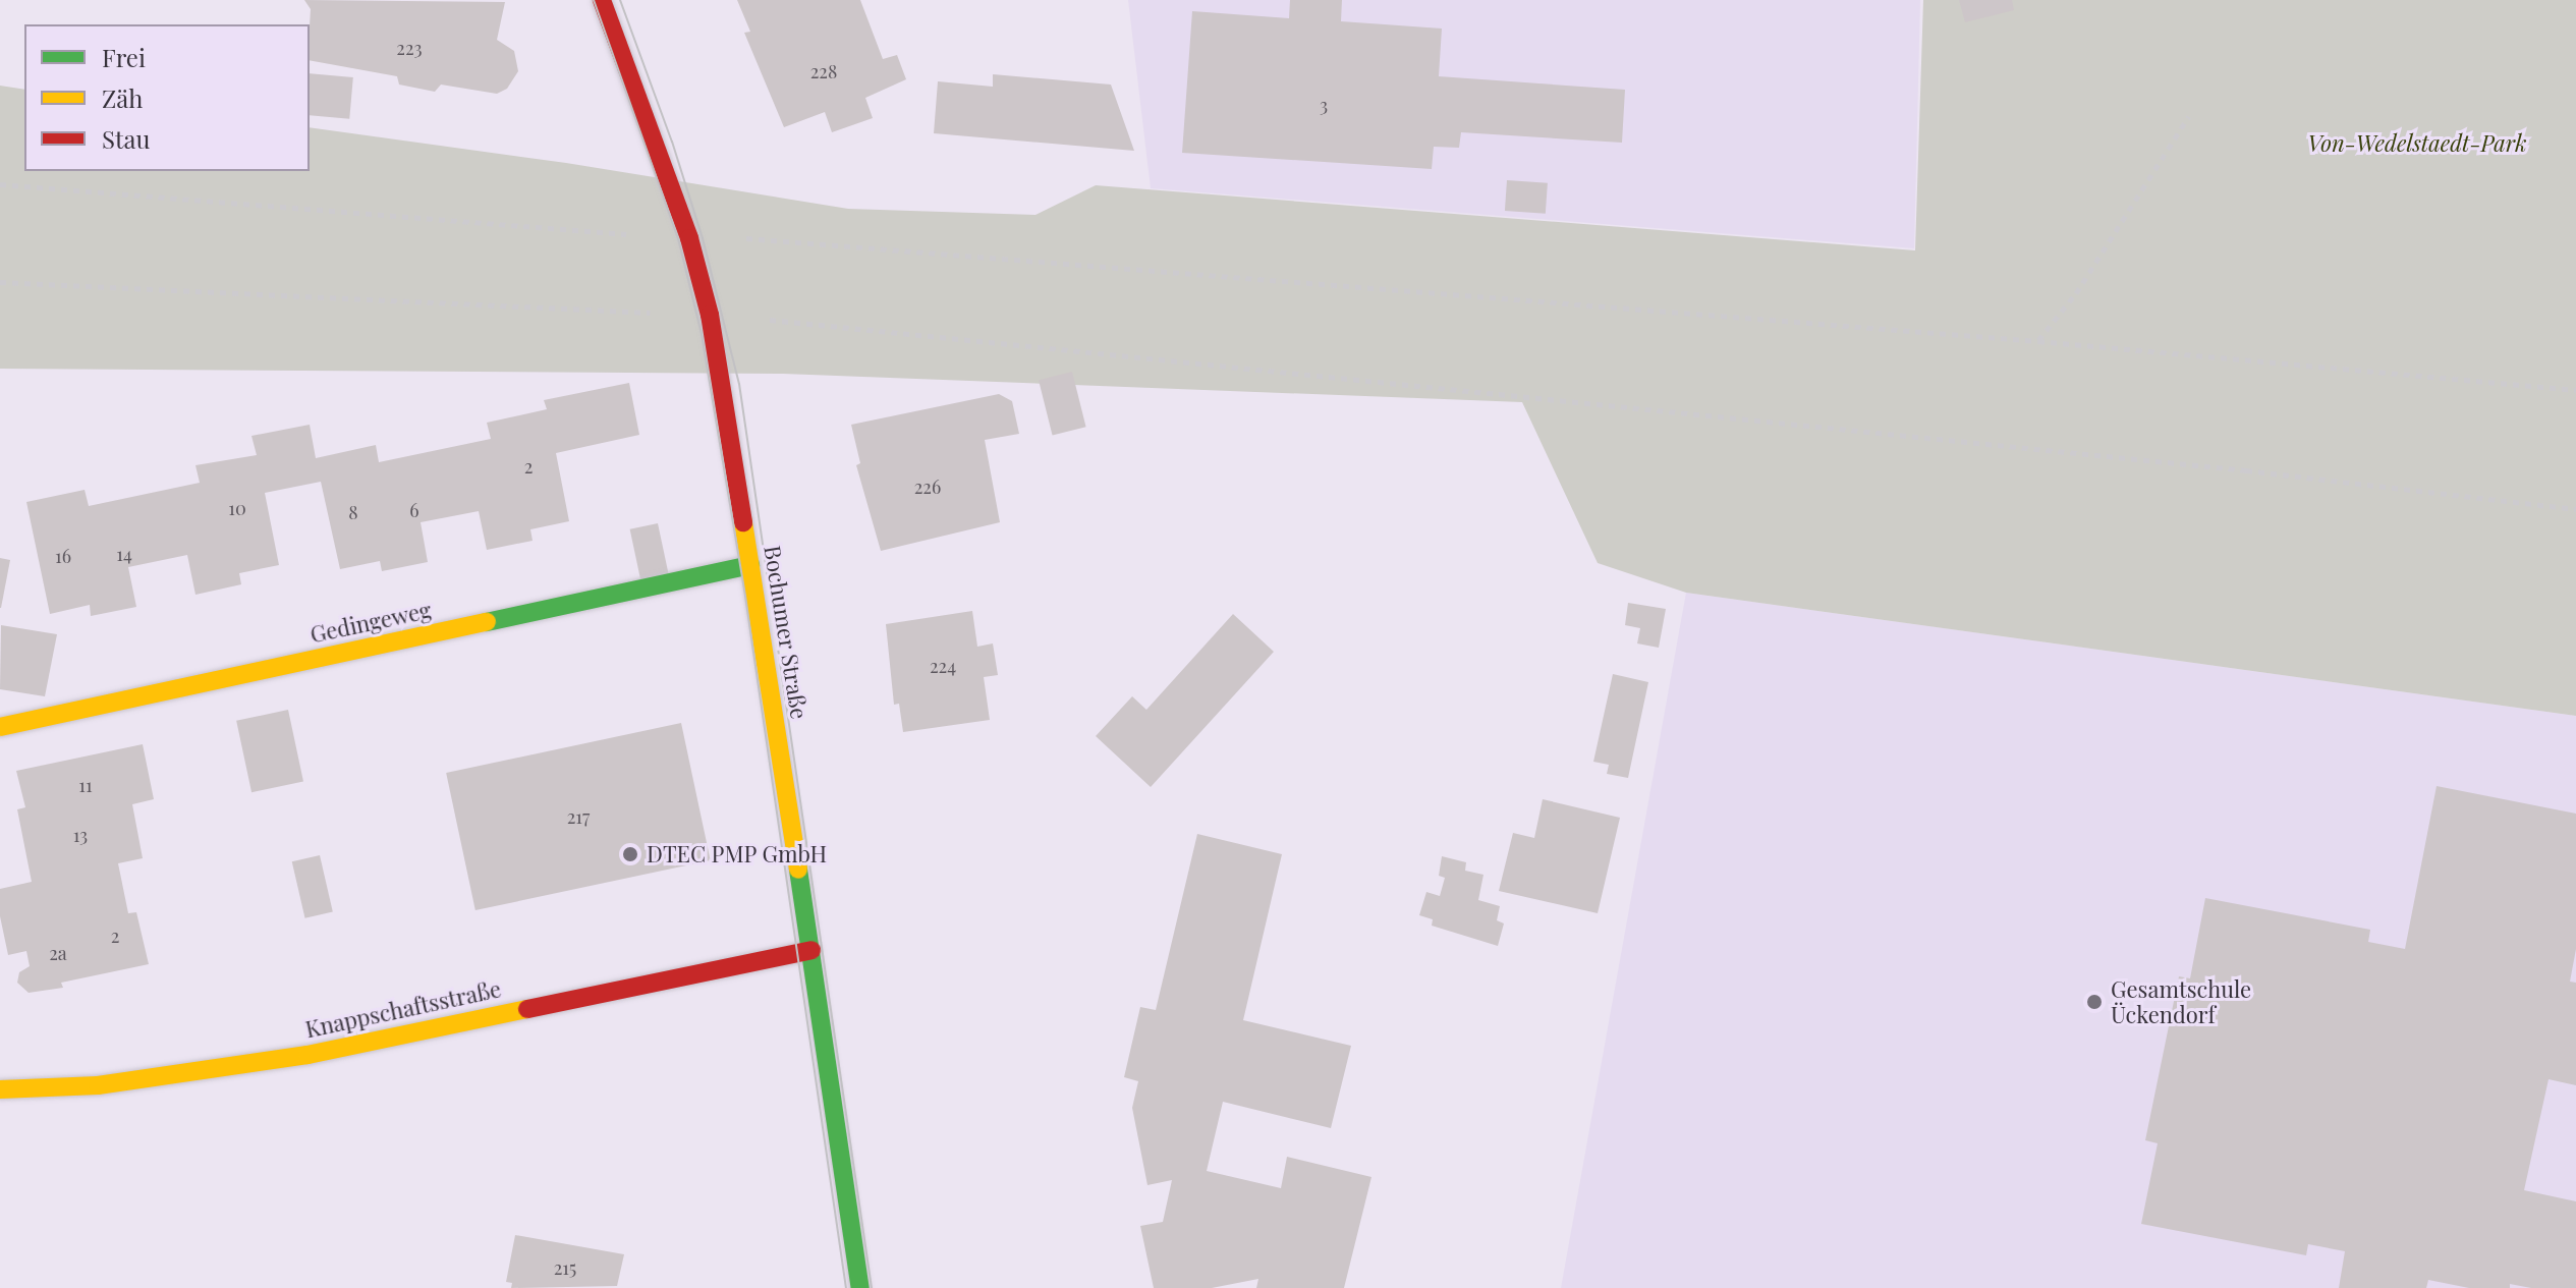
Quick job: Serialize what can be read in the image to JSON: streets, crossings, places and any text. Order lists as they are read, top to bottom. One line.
{"streets":{"street":["Gedingeweg","Bochumer Straße","Knappschaftsstraße"]},"crossings":[["Gedingeweg","Bochumer Straße"],["Bochumer Straße","Knappschaftsstraße"]],"parks":["Von-Wedelstaedt-Park"],"places":["DTEC PMP GmbH","Gesamtschule Ückendorf"],"house_numbers":["223","228","3","2","226","10","6","8","14","16","224","11","217","13","2","2a","215"],"legend":["Frei","Zäh","Stau"]}
